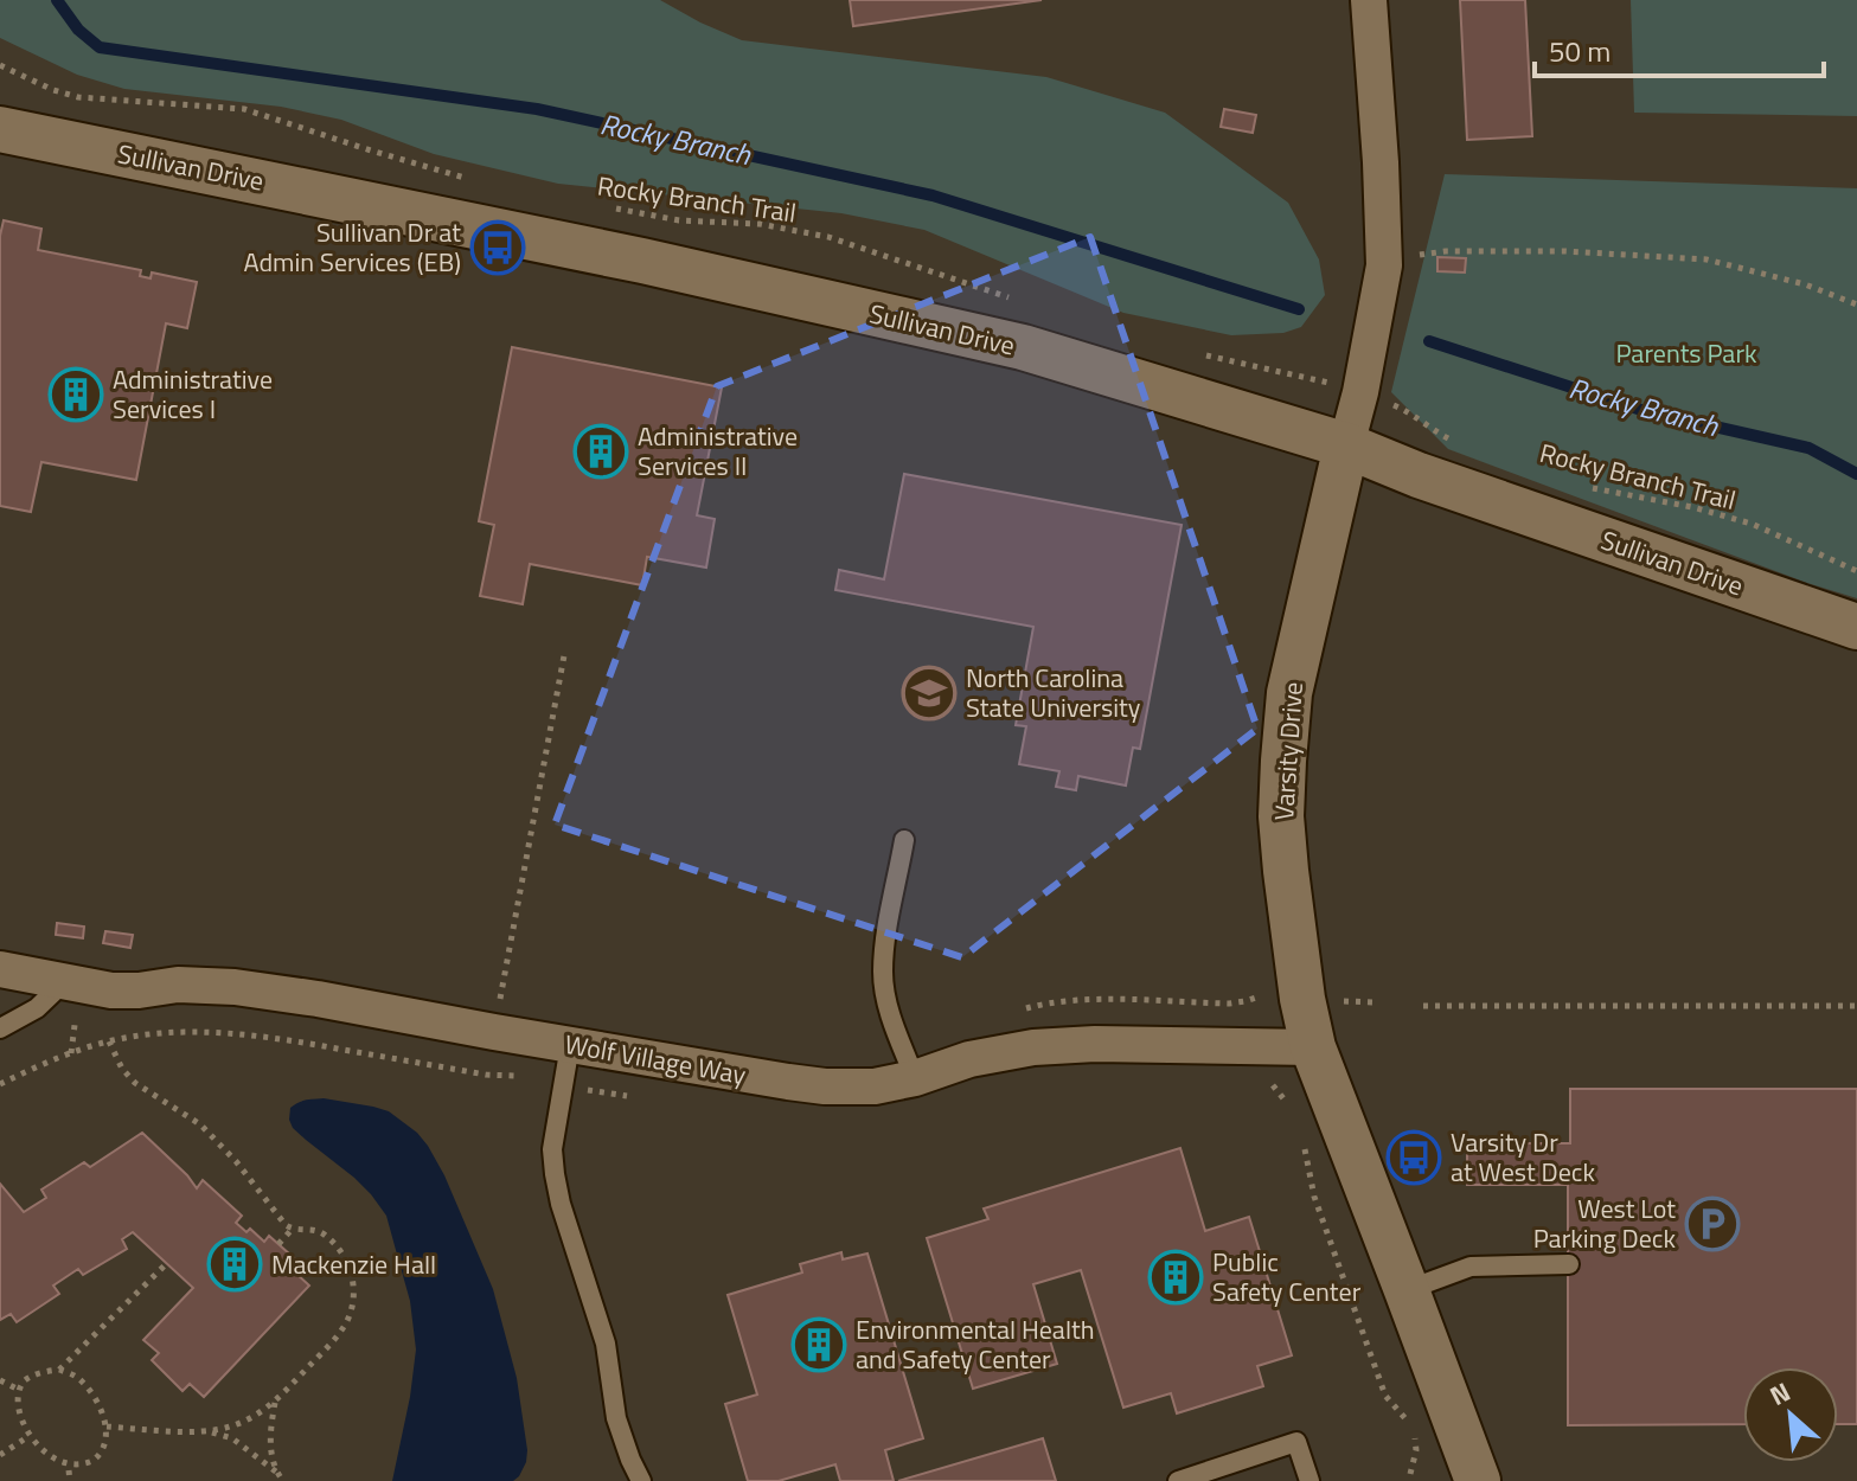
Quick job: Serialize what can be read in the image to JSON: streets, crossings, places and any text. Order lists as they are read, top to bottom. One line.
{"streets":{"street":["Sullivan Drive","Varsity Drive","Wolf Village Way"],"path":["Rocky Branch Trail"]},"crossings":[["Sullivan Drive","Varsity Drive"],["Varsity Drive","Wolf Village Way"]],"water":["Rocky Branch"],"parks":["Parents Park"],"places":{"bus stop":["Sullivan Dr at Admin Services (EB)","Varsity Dr at West Deck"],"building":["Administrative Services I","Administrative Services II","Mackenzie Hall","Public Safety Center","Environmental Health and Safety Center"],"school or university":["North Carolina State University"],"parking":["West Lot Parking Deck"]},"scale_bar":"50 m","north":"top left"}
